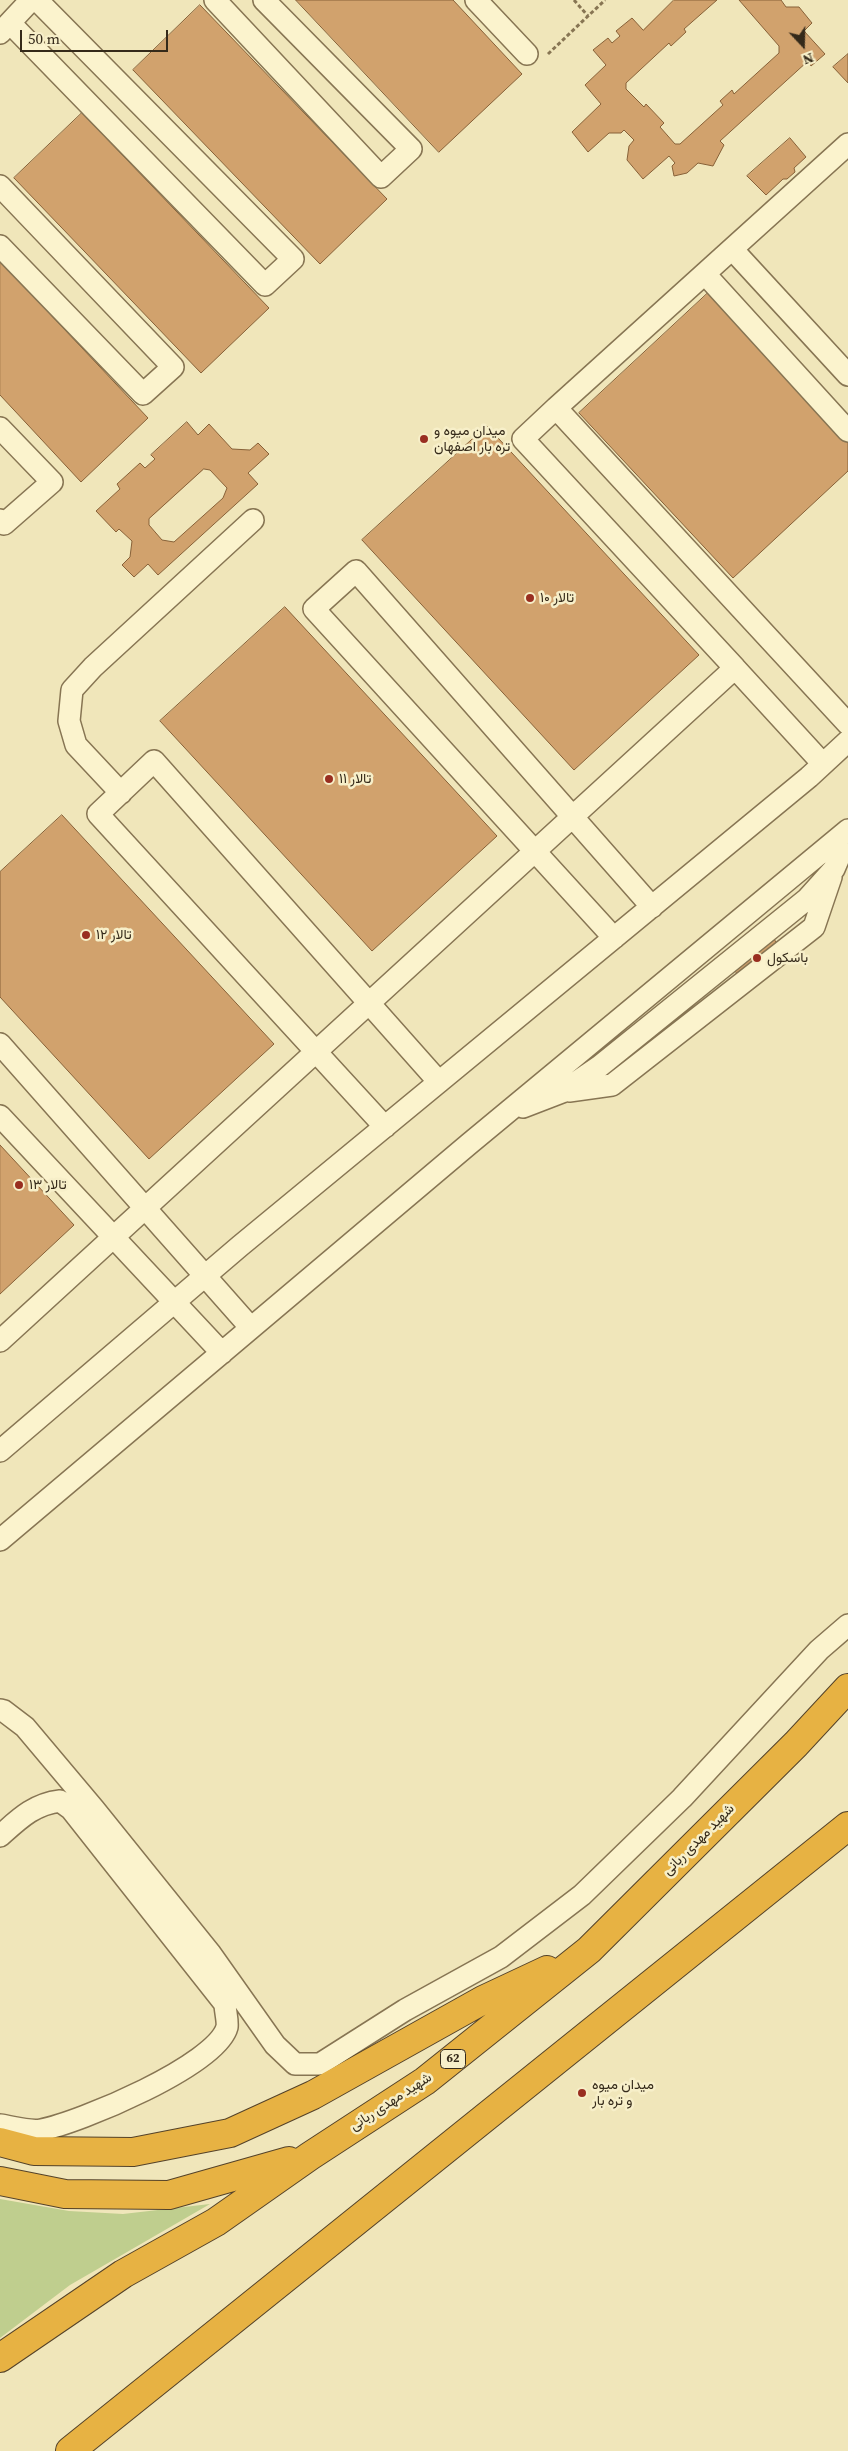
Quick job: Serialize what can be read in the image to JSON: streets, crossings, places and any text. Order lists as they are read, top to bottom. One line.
{"streets":{"highway":["شهید مهدی ربانی","62"]},"places":["میدان میوه و تره بار اصفهان","تالار ۱۰","تالار ۱۱","تالار ۱۲","باسكول","تالار ۱۳","میدان میوه و تره بار"],"scale_bar":"50 m","north":"bottom"}
